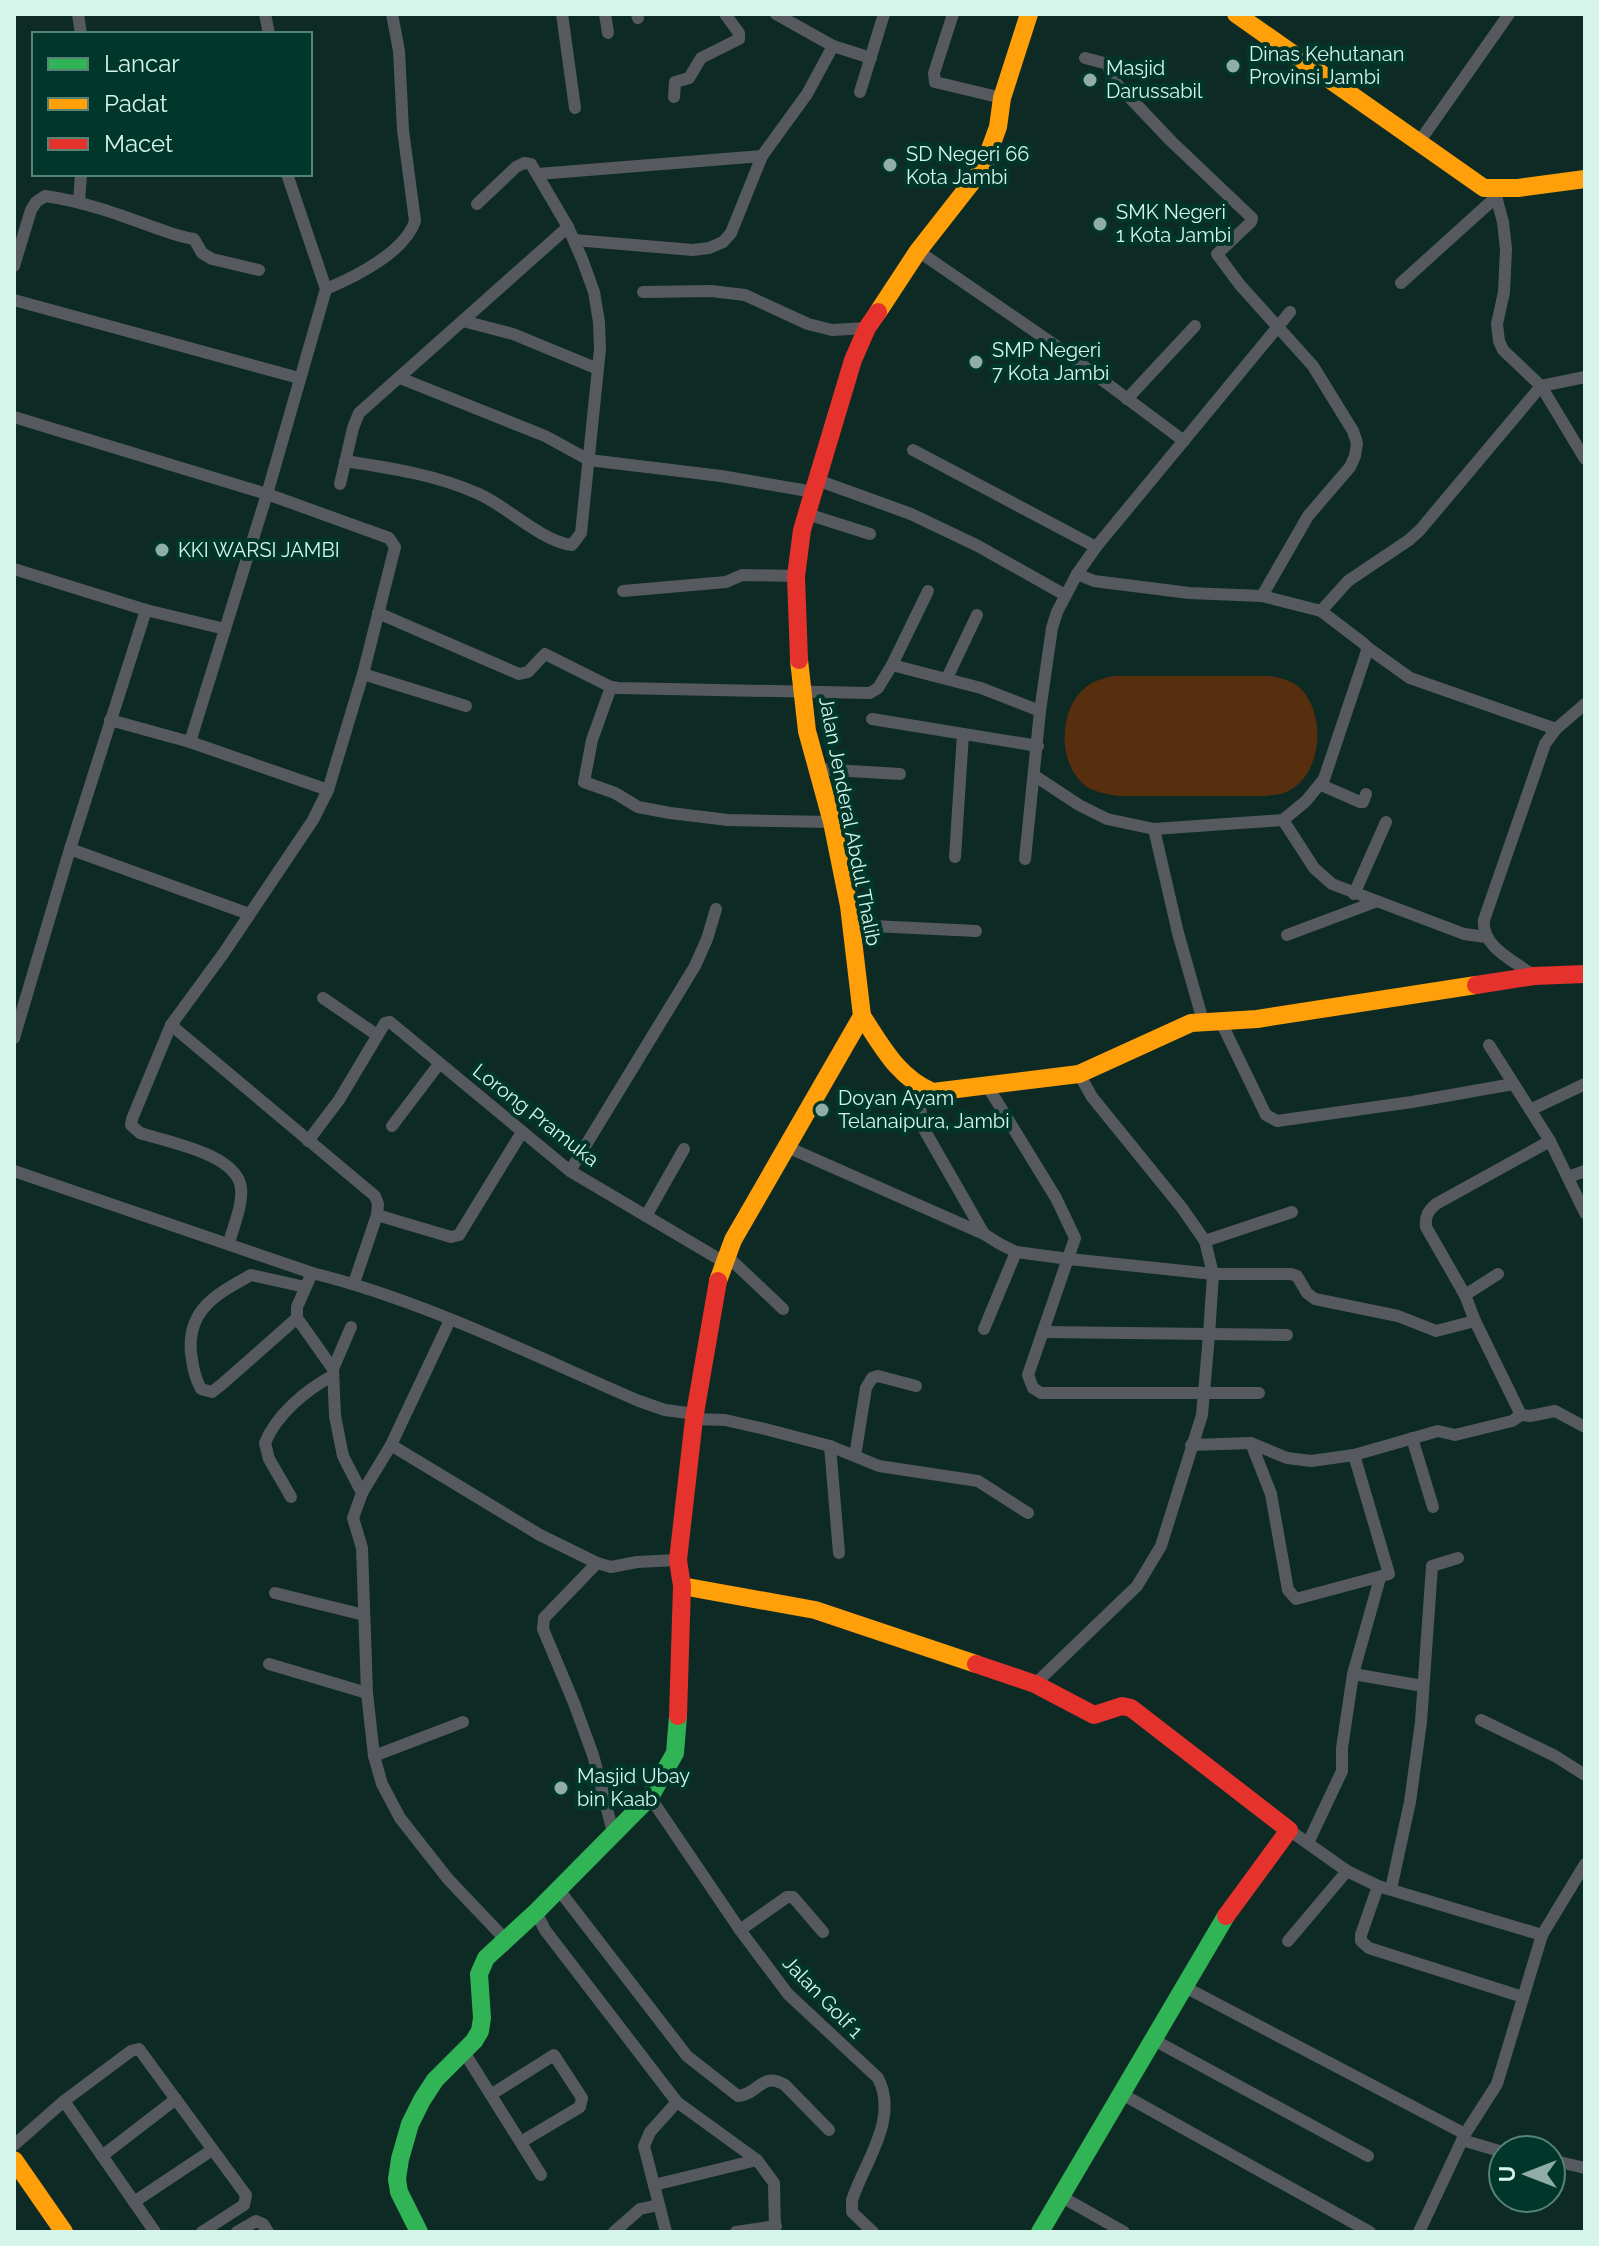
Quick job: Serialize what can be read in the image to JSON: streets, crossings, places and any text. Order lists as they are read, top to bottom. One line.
{"streets":{"street":["Jalan Jenderal Abdul Thalib","Lorong Pramuka","Jalan Golf 1"]},"places":["Dinas Kehutanan Provinsi Jambi","Masjid Darussabil","SD Negeri 66 Kota Jambi","SMK Negeri 1 Kota Jambi","SMP Negeri 7 Kota Jambi","KKI WARSI JAMBI","Doyan Ayam Telanaipura, Jambi","Masjid Ubay bin Kaab"],"legend":["Lancar","Padat","Macet"],"north":"left"}
